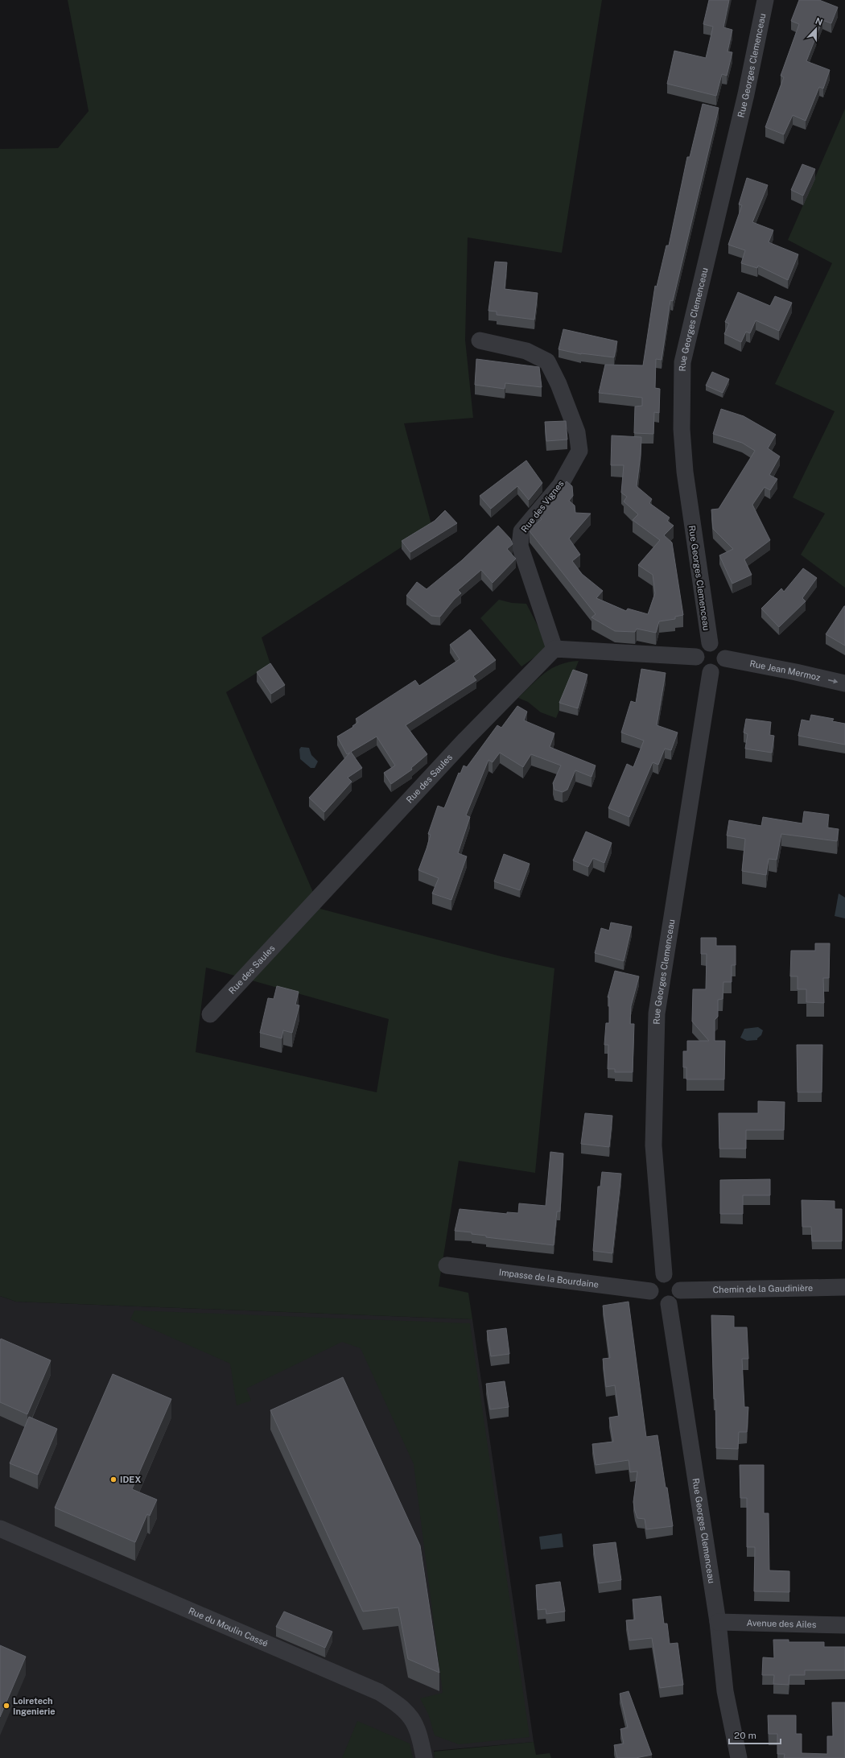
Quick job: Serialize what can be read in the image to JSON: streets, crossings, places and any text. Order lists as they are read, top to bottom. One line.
{"streets":{"street":["Rue Georges Clemenceau","Rue des Vignes","Rue Jean Mermoz","Rue des Saules","Impasse de la Bourdaine","Chemin de la Gaudinière","Avenue des Ailes","Rue du Moulin Cassé"]},"crossings":[["Rue Georges Clemenceau","Rue Jean Mermoz"],["Rue Georges Clemenceau","Impasse de la Bourdaine"],["Rue Georges Clemenceau","Chemin de la Gaudinière"],["Rue Georges Clemenceau","Avenue des Ailes"],["Rue des Vignes","Rue des Saules"],["Impasse de la Bourdaine","Chemin de la Gaudinière"]],"one_way":["Rue Jean Mermoz"],"places":["IDEX","Loiretech Ingenierie"],"scale_bar":"20 m","north":"top"}
